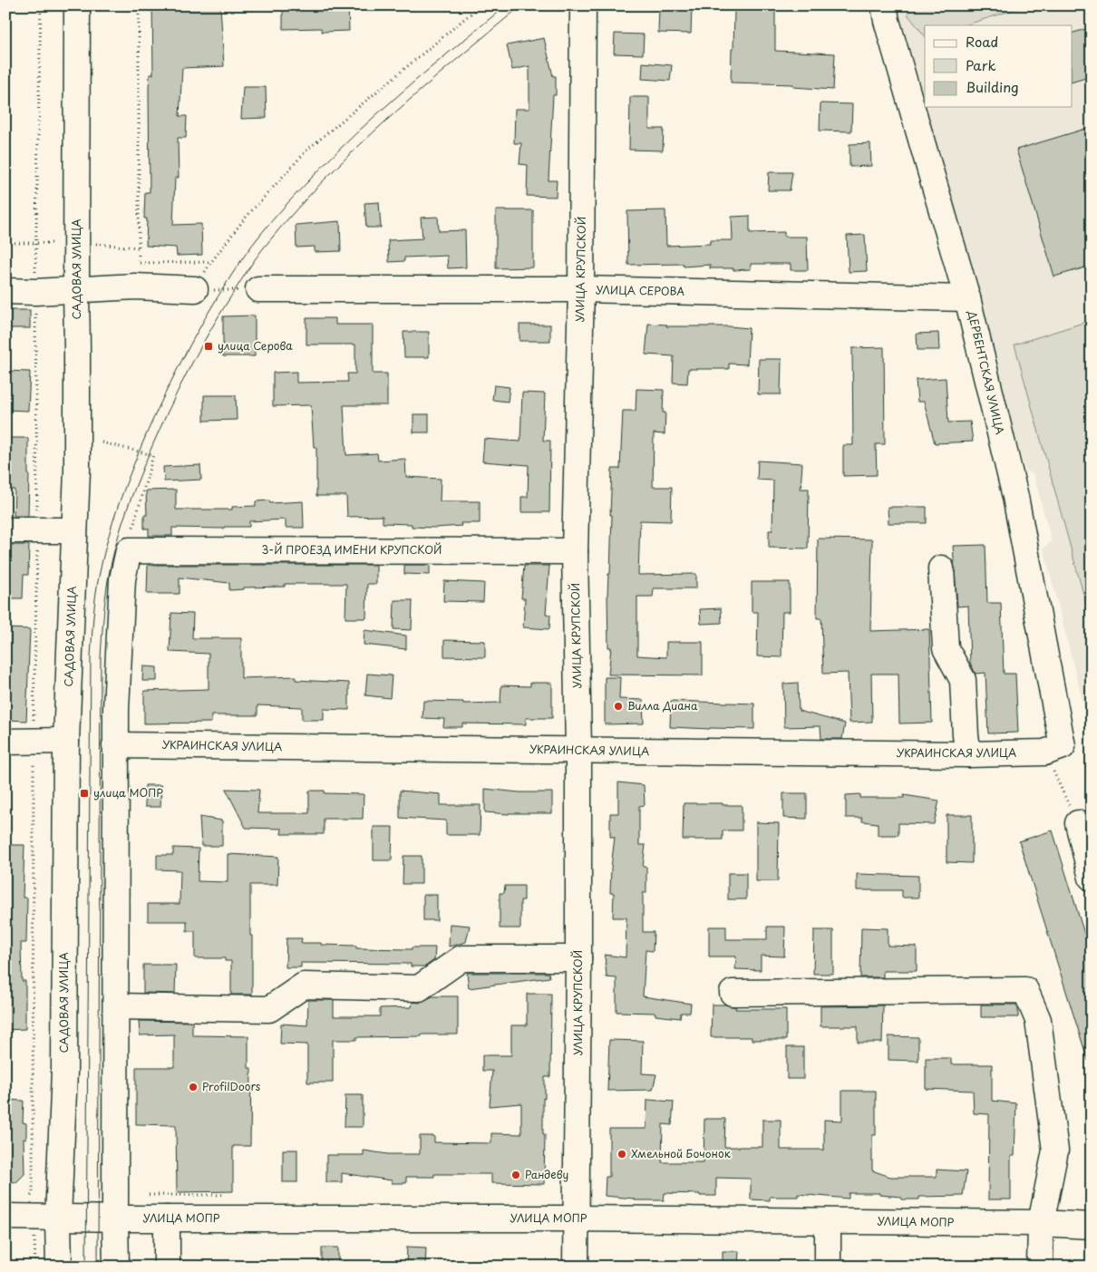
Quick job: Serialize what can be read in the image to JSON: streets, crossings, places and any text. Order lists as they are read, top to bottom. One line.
{"streets":{"street":["САДОВАЯ УЛИЦА","УЛИЦА КРУПСКОЙ","УЛИЦА СЕРОВА","ДЕРБЕНТСКАЯ УЛИЦА","3-Й ПРОЕЗД ИМЕНИ КРУПСКОЙ","УКРАИНСКАЯ УЛИЦА","УЛИЦА МОПР"]},"crossings":[["САДОВАЯ УЛИЦА","УЛИЦА МОПР"],["УЛИЦА КРУПСКОЙ","УЛИЦА СЕРОВА"],["УЛИЦА КРУПСКОЙ","3-Й ПРОЕЗД ИМЕНИ КРУПСКОЙ"],["УЛИЦА КРУПСКОЙ","УКРАИНСКАЯ УЛИЦА"],["УЛИЦА КРУПСКОЙ","УЛИЦА МОПР"],["УЛИЦА СЕРОВА","ДЕРБЕНТСКАЯ УЛИЦА"],["ДЕРБЕНТСКАЯ УЛИЦА","УКРАИНСКАЯ УЛИЦА"]],"places":{"transit":["улица Серова","улица МОПР"],"other":["Вилла Диана","ProfilDoors","Хмельной Бочонок","Рандеву"]},"legend":["Road","Park","Building"]}
